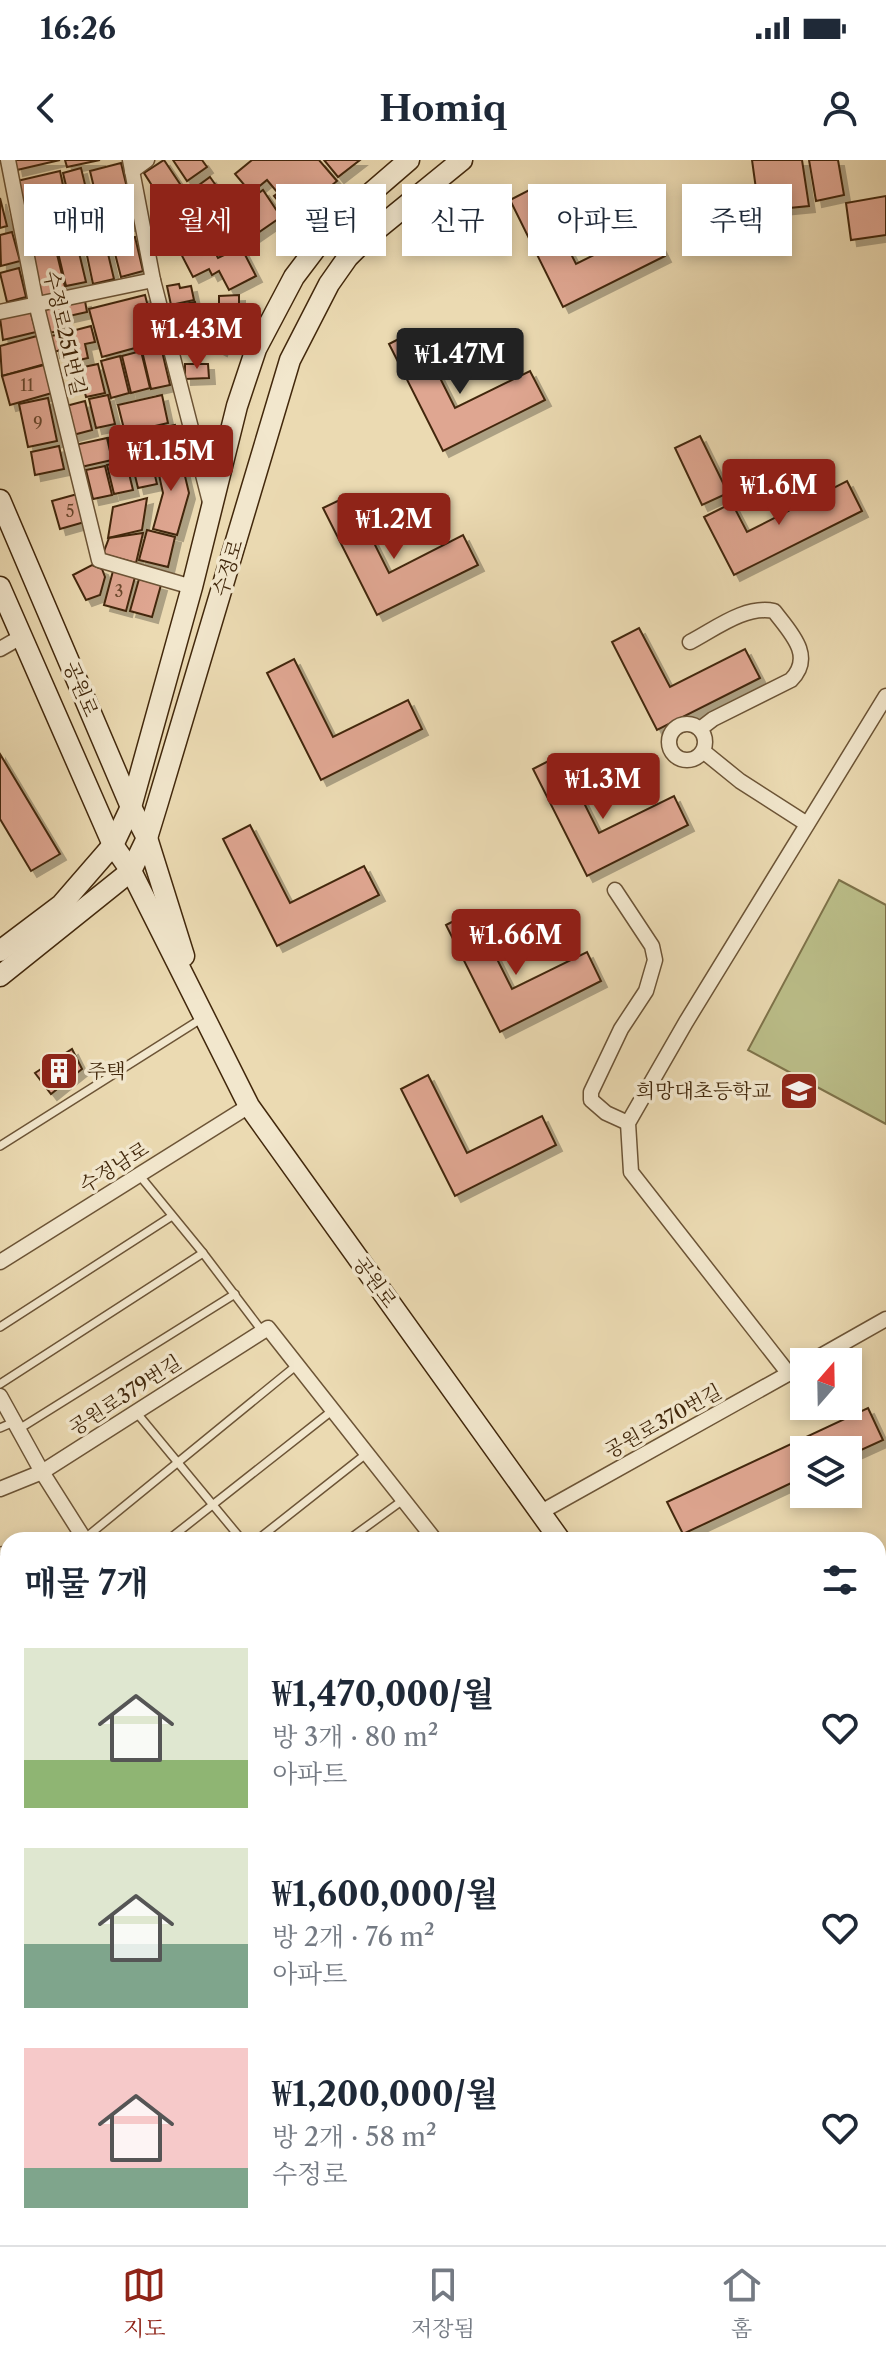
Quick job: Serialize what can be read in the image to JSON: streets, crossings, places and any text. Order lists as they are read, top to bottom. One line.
{"streets":{"main road":["수정로","공원로"],"street":["수정로251번길","수정남로","공원로379번길","공원로370번길"]},"crossings":[["수정로251번길","수정로"],["수정로","공원로"],["공원로","수정남로"],["공원로","공원로370번길"]],"places":{"building":["주택"],"school or university":["희망대초등학교"]},"house_numbers":["11","9","5","3"],"north":"top","page":{"status":"16:26","header":"Homiq","chip":["매매","월세","필터","신규","아파트","주택"],"price":["₩1.43M","₩1.47M","₩1.15M","₩1.6M","₩1.2M","₩1.3M","₩1.66M"],"heading":"매물 7개","list":[{"name":"₩1,470,000/월","note":"방 3개 · 80 m² · 아파트"},{"name":"₩1,600,000/월","note":"방 2개 · 76 m² · 아파트"},{"name":"₩1,200,000/월","note":"방 2개 · 58 m² · 수정로"}],"tabs":["지도","저장됨","홈"]}}
